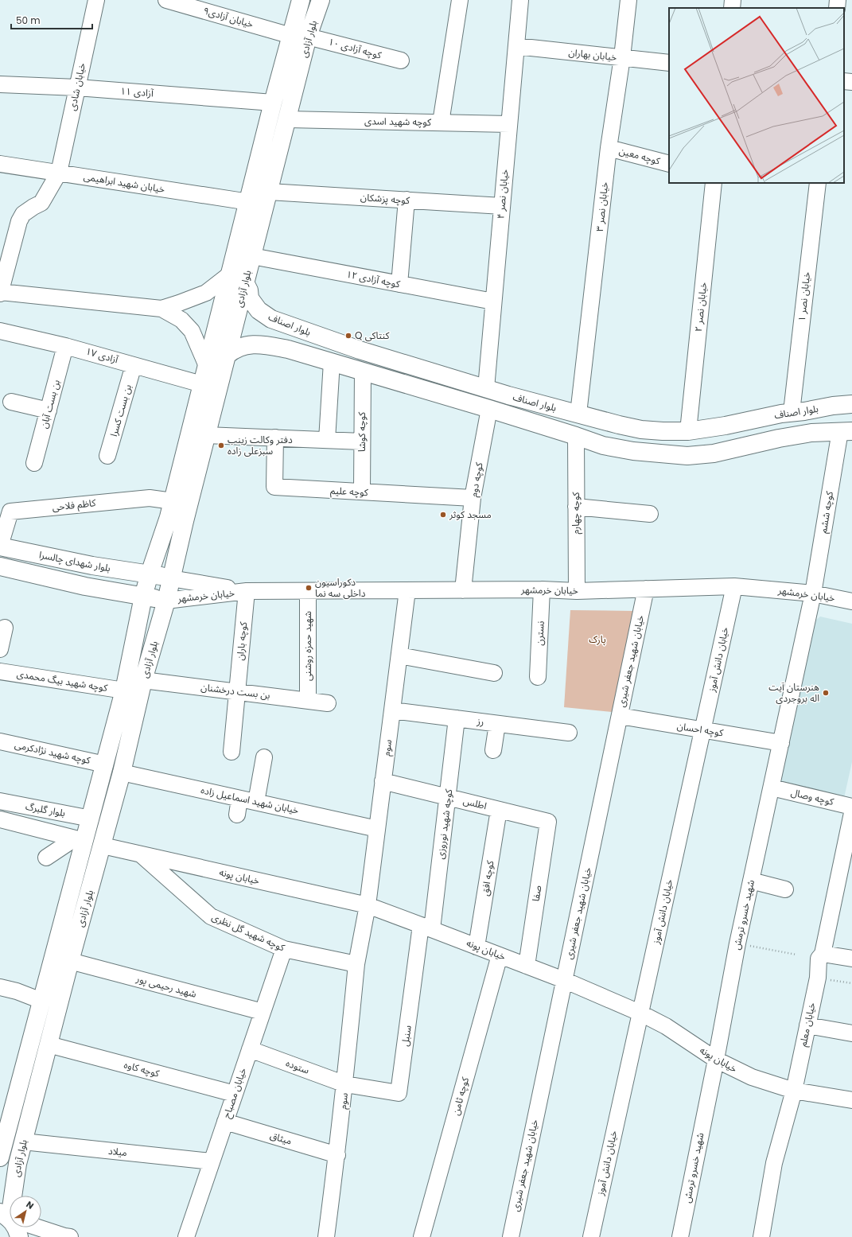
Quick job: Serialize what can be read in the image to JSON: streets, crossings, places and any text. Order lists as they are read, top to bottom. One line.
{"streets":{"main road":["بلوار آزادی","بلوار اصناف","بلوار شهدای چالسرا"],"street":["خیابان آزادی۹","کوچه آزادی ۱۰","خیابان بهاران","خیابان شادی","آزادی ۱۱","کوچه شهید اسدی","کوچه معین","خیابان شهید ابراهیمی","خیابان نصر ۴","کوچه پزشکان","خیابان نصر ۳","کوچه آزادی ۱۲","خیابان نصر ۱","خیابان نصر ۲","آزادی ۱۷","بن بست آبان","بن بست کسرا","کوچه کوشا","کوچه دوم","کوچه علیم","کاظم فلاحی","کوچه ششم","کوچه چهارم","خیابان خرمشهر","نسترن","کوچه باران","شهید حمزه روشنی","خیابان دانش آموز","خیابان شهید جعفر شیری","کوچه شهید بیگ محمدی","بن بست درخشنان","رز","کوچه احسان","سوم","کوچه شهید نژادکرمی","کوچه وصال","خیابان شهید اسماعیل زاده","اطلس","بلوار گلبرگ","کوچه شهید نوروزی","خیابان پونه","کوچه افق","صفا","شهید خسرو ترمش","کوچه شهید گل نظری","شهید رحیمی پور","خیابان معلم","سنبل","ستوده","کوچه کاوه","خیابان مصباح","کوچه ثامن","میثاق","میلاد"]},"crossings":[["خیابان آزادی۹","بلوار آزادی"],["خیابان آزادی۹","کوچه آزادی ۱۰"],["بلوار آزادی","کوچه آزادی ۱۰"],["بلوار آزادی","آزادی ۱۱"],["بلوار آزادی","کوچه شهید اسدی"],["بلوار آزادی","خیابان شهید ابراهیمی"],["بلوار آزادی","کوچه پزشکان"],["بلوار آزادی","کوچه آزادی ۱۲"],["بلوار آزادی","بلوار اصناف"],["بلوار آزادی","آزادی ۱۷"],["بلوار آزادی","کاظم فلاحی"],["بلوار آزادی","بلوار شهدای چالسرا"],["بلوار آزادی","خیابان خرمشهر"],["بلوار آزادی","کوچه شهید بیگ محمدی"],["بلوار آزادی","بن بست درخشنان"],["بلوار آزادی","کوچه شهید نژادکرمی"],["بلوار آزادی","خیابان شهید اسماعیل زاده"],["بلوار آزادی","بلوار گلبرگ"],["بلوار آزادی","خیابان پونه"],["بلوار آزادی","شهید رحیمی پور"],["بلوار آزادی","کوچه کاوه"],["بلوار آزادی","میلاد"],["خیابان بهاران","خیابان نصر ۴"],["خیابان بهاران","خیابان نصر ۳"],["خیابان شادی","آزادی ۱۱"],["خیابان شادی","خیابان شهید ابراهیمی"],["کوچه شهید اسدی","خیابان نصر ۴"],["کوچه معین","خیابان نصر ۳"],["خیابان نصر ۴","کوچه پزشکان"],["خیابان نصر ۴","کوچه آزادی ۱۲"],["خیابان نصر ۴","بلوار اصناف"],["خیابان نصر ۳","بلوار اصناف"],["خیابان نصر ۱","بلوار اصناف"],["خیابان نصر ۲","بلوار اصناف"],["بلوار اصناف","کوچه کوشا"],["بلوار اصناف","کوچه دوم"],["بلوار اصناف","کوچه ششم"],["بلوار اصناف","کوچه چهارم"],["آزادی ۱۷","بن بست آبان"],["آزادی ۱۷","بن بست کسرا"],["کوچه کوشا","کوچه علیم"],["کوچه دوم","کوچه علیم"],["کوچه دوم","خیابان خرمشهر"],["کاظم فلاحی","بلوار شهدای چالسرا"],["کوچه ششم","خیابان خرمشهر"],["کوچه ششم","شهید خسرو ترمش"],["کوچه چهارم","خیابان خرمشهر"],["بلوار شهدای چالسرا","خیابان خرمشهر"],["خیابان خرمشهر","نسترن"],["خیابان خرمشهر","کوچه باران"],["خیابان خرمشهر","شهید حمزه روشنی"],["خیابان خرمشهر","خیابان دانش آموز"],["خیابان خرمشهر","خیابان شهید جعفر شیری"],["خیابان خرمشهر","سوم"],["خیابان خرمشهر","شهید خسرو ترمش"],["کوچه باران","بن بست درخشنان"],["شهید حمزه روشنی","بن بست درخشنان"],["خیابان دانش آموز","کوچه احسان"],["خیابان دانش آموز","خیابان پونه"],["خیابان شهید جعفر شیری","کوچه احسان"],["خیابان شهید جعفر شیری","خیابان پونه"],["رز","سوم"],["رز","کوچه شهید نوروزی"],["کوچه احسان","شهید خسرو ترمش"],["سوم","خیابان شهید اسماعیل زاده"],["سوم","اطلس"],["سوم","خیابان پونه"],["سوم","کوچه شهید گل نظری"],["سوم","سنبل"],["سوم","ستوده"],["سوم","میثاق"],["کوچه وصال","شهید خسرو ترمش"],["اطلس","کوچه شهید نوروزی"],["اطلس","کوچه افق"],["اطلس","صفا"],["کوچه شهید نوروزی","خیابان پونه"],["کوچه شهید نوروزی","سنبل"],["خیابان پونه","کوچه افق"],["خیابان پونه","صفا"],["خیابان پونه","شهید خسرو ترمش"],["خیابان پونه","کوچه شهید گل نظری"],["خیابان پونه","خیابان معلم"],["خیابان پونه","سنبل"],["خیابان پونه","کوچه ثامن"],["کوچه شهید گل نظری","خیابان مصباح"],["شهید رحیمی پور","خیابان مصباح"],["سنبل","ستوده"],["ستوده","خیابان مصباح"],["کوچه کاوه","خیابان مصباح"],["خیابان مصباح","میثاق"],["خیابان مصباح","میلاد"]],"parks":["پارک"],"places":["Q کنتاکی","دفتر وکالت زینب سبزعلی زاده","مسجد کوثر","دکوراسیون داخلی سه نما","هنرستان آیت اله بروجردی"],"scale_bar":"50 m","north":"top right"}
